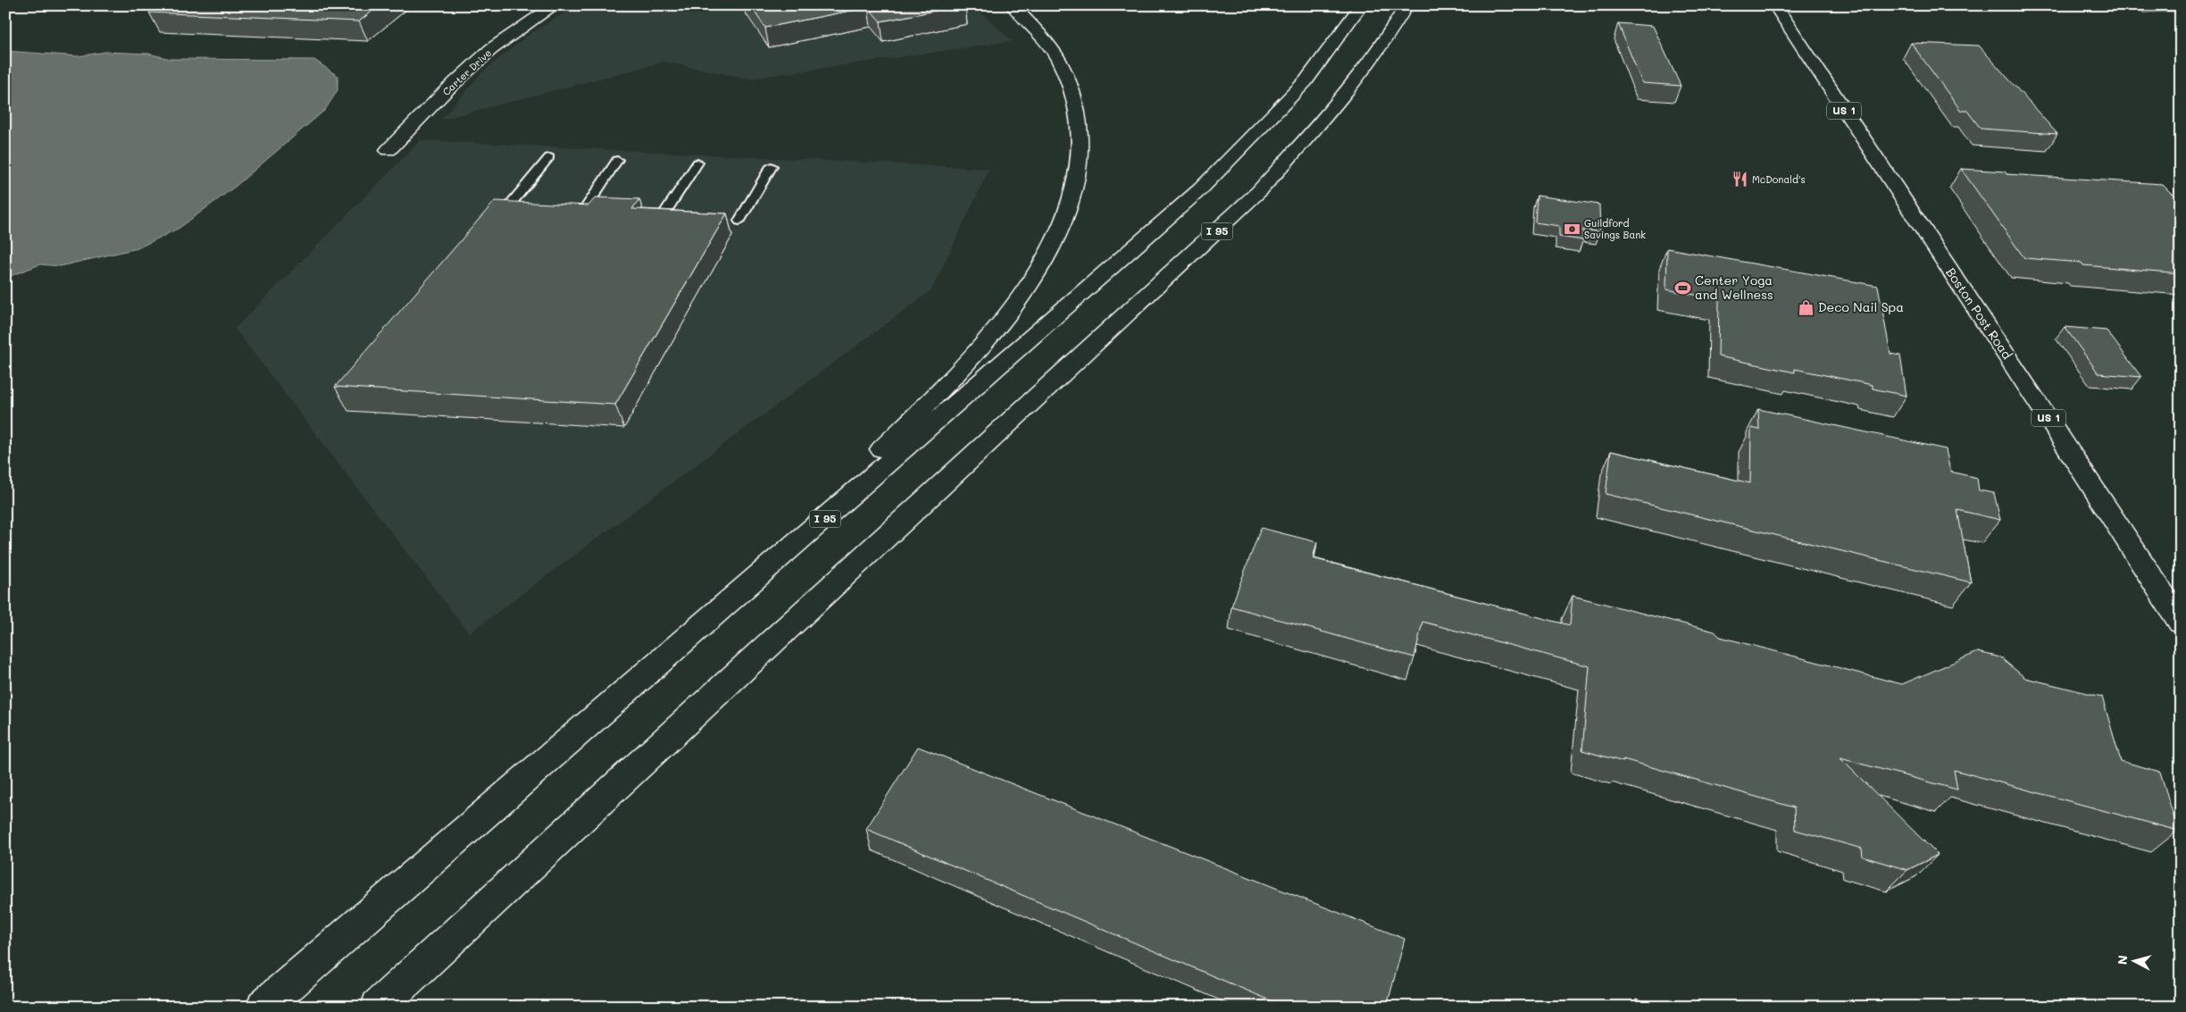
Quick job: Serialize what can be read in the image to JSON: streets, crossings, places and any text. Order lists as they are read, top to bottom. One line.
{"streets":{"main road":["Carter Drive","US 1","I 95","Boston Post Road"]},"places":{"restaurant":["McDonald's"],"bank":["Guildford Savings Bank"],"sports":["Center Yoga and Wellness"],"shop":["Deco Nail Spa"]},"north":"left"}
